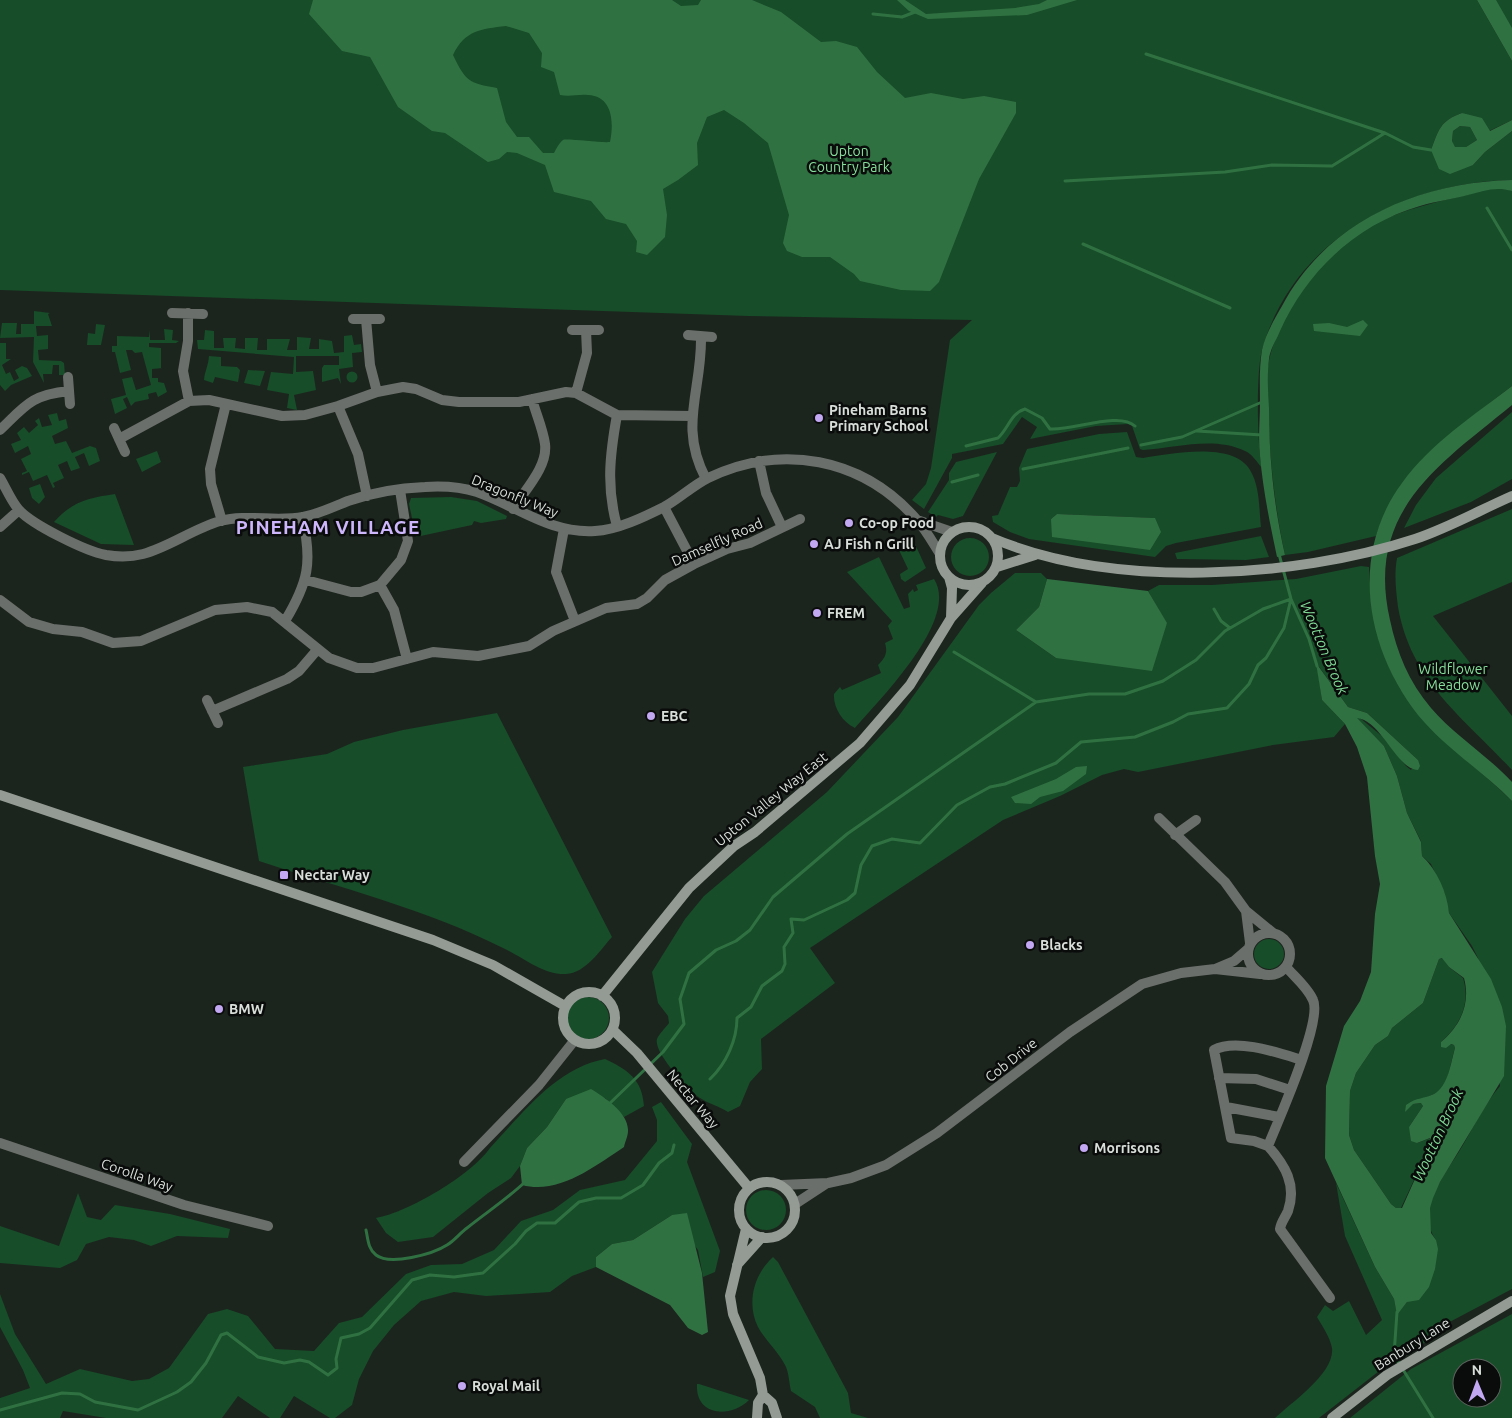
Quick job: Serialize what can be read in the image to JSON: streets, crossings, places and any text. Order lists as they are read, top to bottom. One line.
{"streets":{"street":["Dragonfly Way","Damselfly Road","Upton Valley Way East","Cob Drive","Nectar Way","Corolla Way","Banbury Lane"]},"crossings":[["Dragonfly Way","Damselfly Road"],["Dragonfly Way","Upton Valley Way East"],["Upton Valley Way East","Nectar Way"],["Cob Drive","Nectar Way"]],"districts":["PINEHAM VILLAGE"],"water":["Wootton Brook"],"parks":["Upton Country Park","Wildflower Meadow"],"places":{"other":["Pineham Barns Primary School","Co-op Food","AJ Fish n Grill","FREM","EBC","Blacks","BMW","Morrisons","Royal Mail"],"transit":["Nectar Way"]},"north":"top"}
